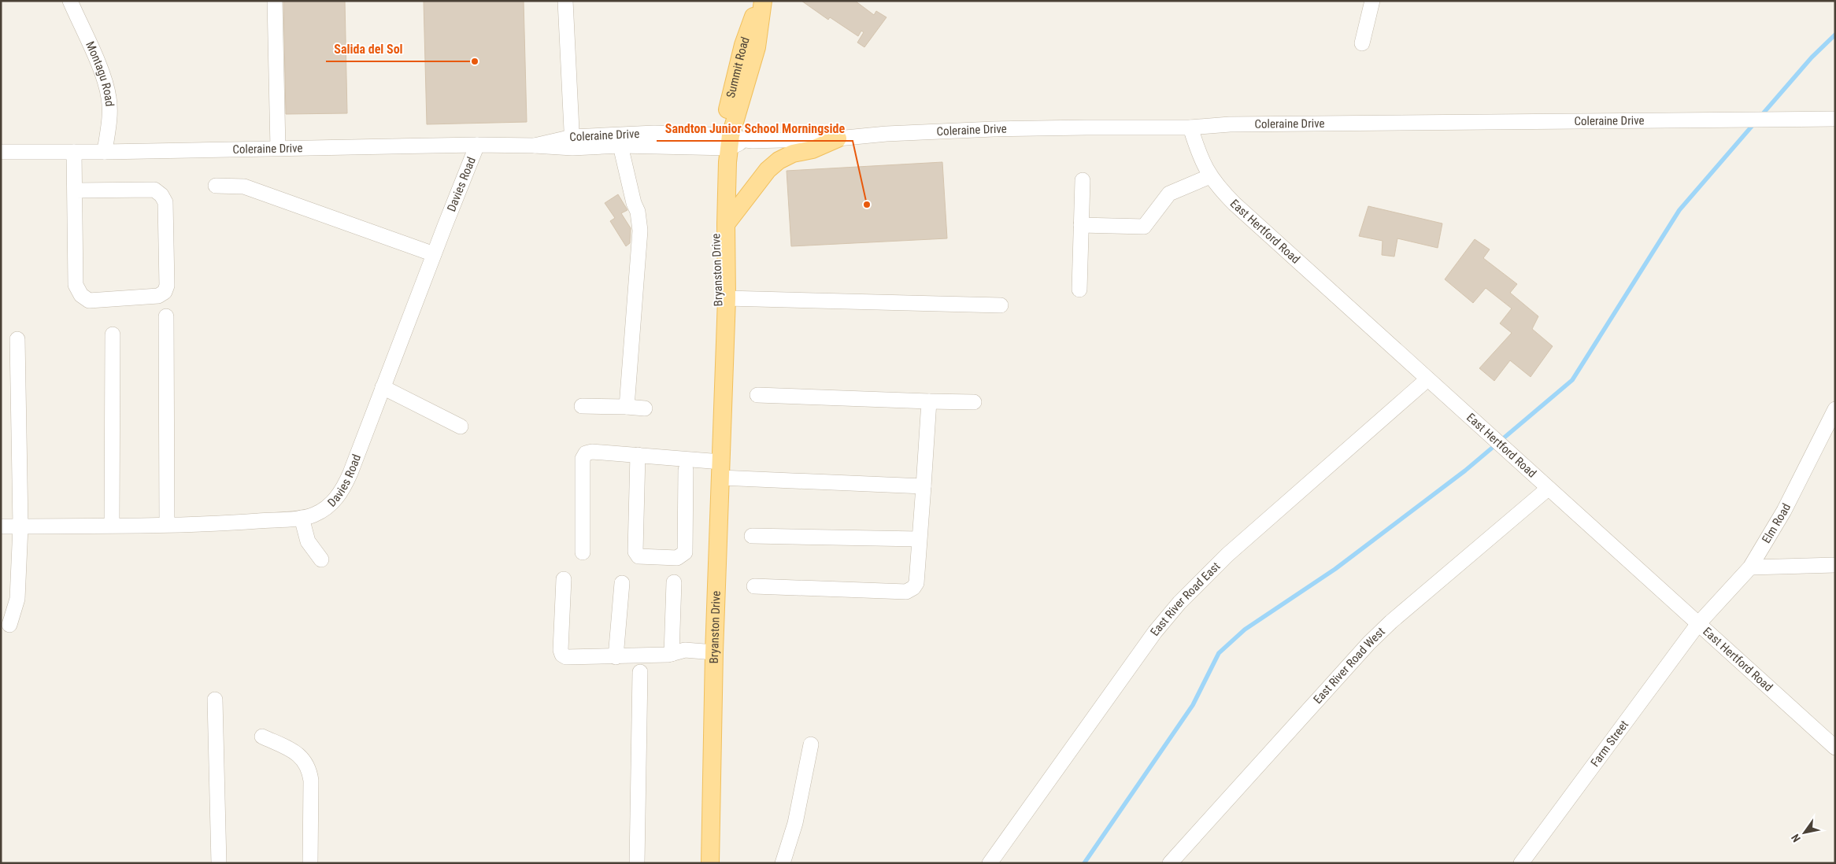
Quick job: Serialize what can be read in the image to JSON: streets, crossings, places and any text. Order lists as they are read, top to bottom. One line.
{"streets":{"main road":["Summit Road","Bryanston Drive"],"street":["Montagu Road","Coleraine Drive","Davies Road","East Hertford Road","Elm Road","East River Road East","East River Road West","Farm Street"]},"crossings":[["Summit Road","Coleraine Drive"],["Summit Road","Bryanston Drive"],["Montagu Road","Coleraine Drive"],["Coleraine Drive","Davies Road"],["Coleraine Drive","East Hertford Road"],["Coleraine Drive","Bryanston Drive"],["East Hertford Road","Elm Road"],["East Hertford Road","East River Road East"],["East Hertford Road","East River Road West"],["East Hertford Road","Farm Street"],["Elm Road","Farm Street"]],"places":["Salida del Sol","Sandton Junior School Morningside"],"north":"bottom left"}
